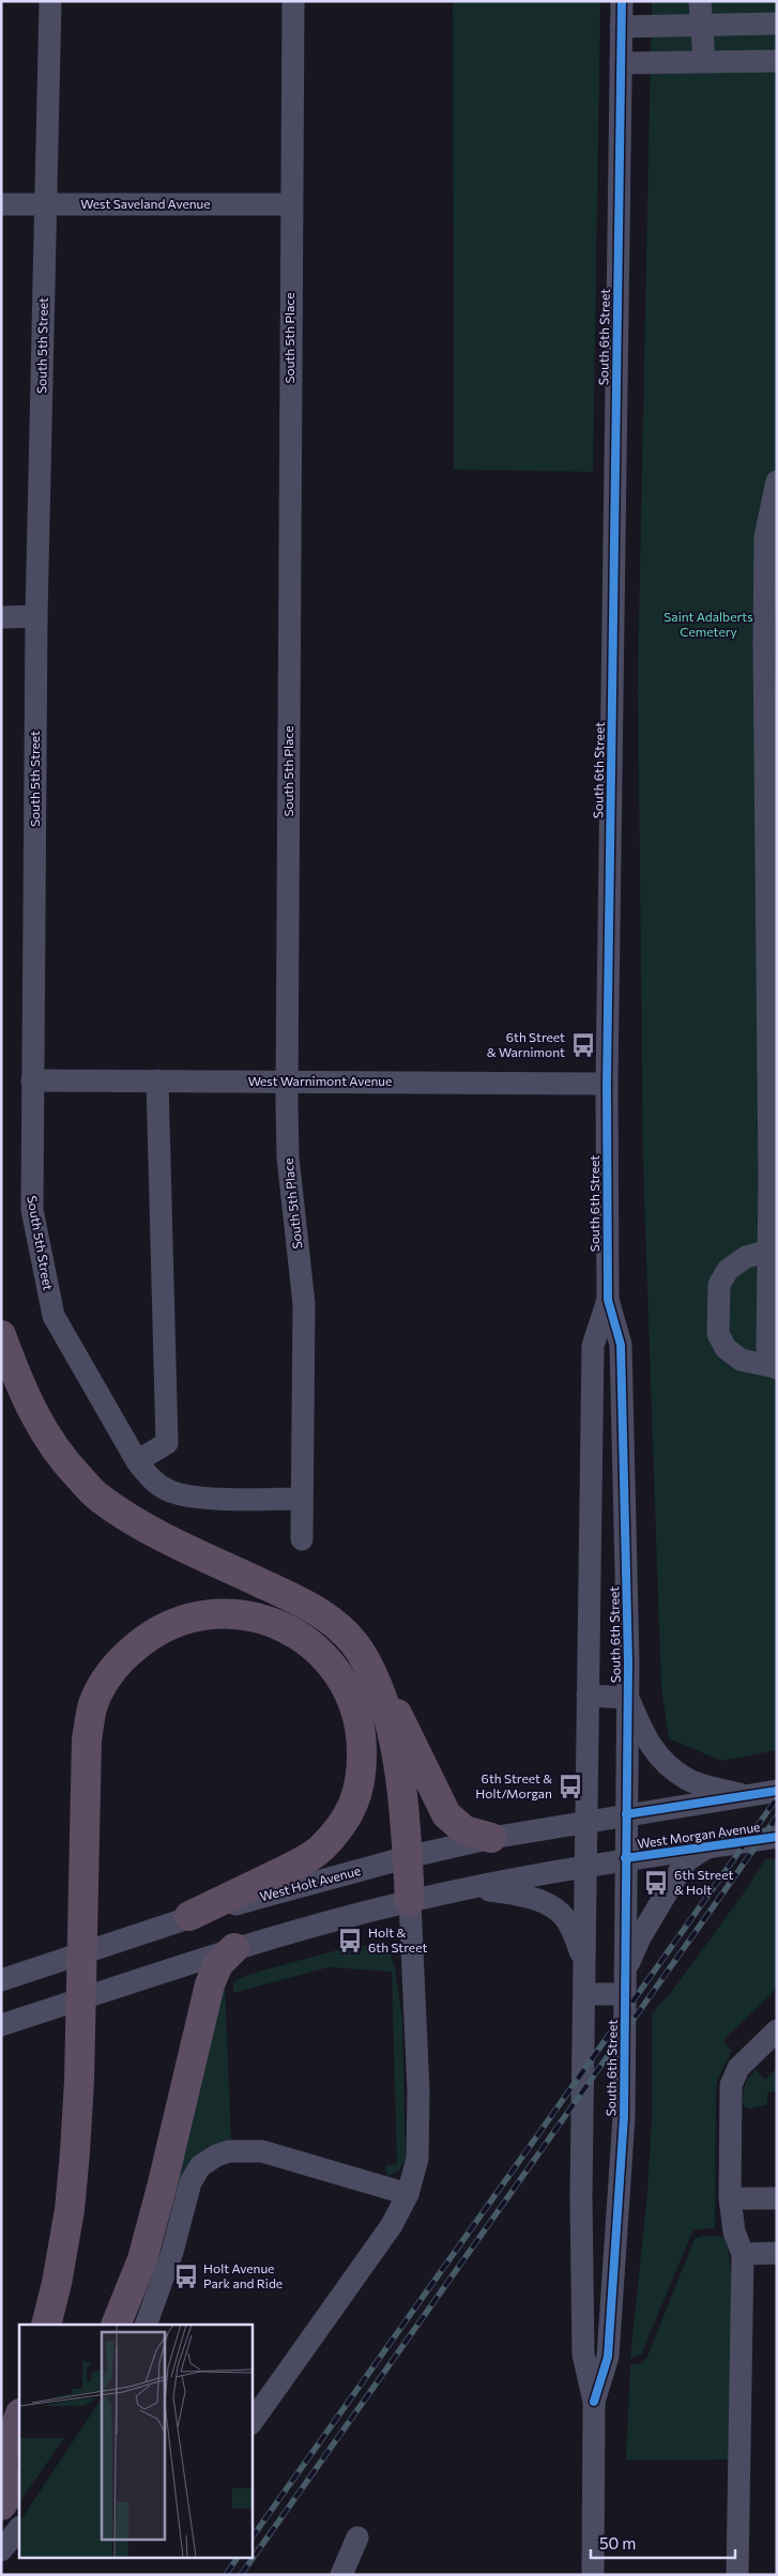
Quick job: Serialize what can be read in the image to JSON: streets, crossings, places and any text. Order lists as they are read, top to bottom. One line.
{"streets":{"street":["West Saveland Avenue","South 6th Street","South 5th Place","South 5th Street","West Warnimont Avenue","West Morgan Avenue","West Holt Avenue"]},"crossings":[["West Saveland Avenue","South 5th Place"],["West Saveland Avenue","South 5th Street"],["South 6th Street","West Warnimont Avenue"],["South 6th Street","West Morgan Avenue"],["South 6th Street","West Holt Avenue"],["South 5th Place","South 5th Street"],["South 5th Place","West Warnimont Avenue"],["South 5th Street","West Warnimont Avenue"]],"parks":["Saint Adalberts Cemetery"],"places":{"bus stop":["6th Street & Warnimont","6th Street & Holt/Morgan","6th Street & Holt","Holt & 6th Street","Holt Avenue Park and Ride"]},"scale_bar":"50 m"}
